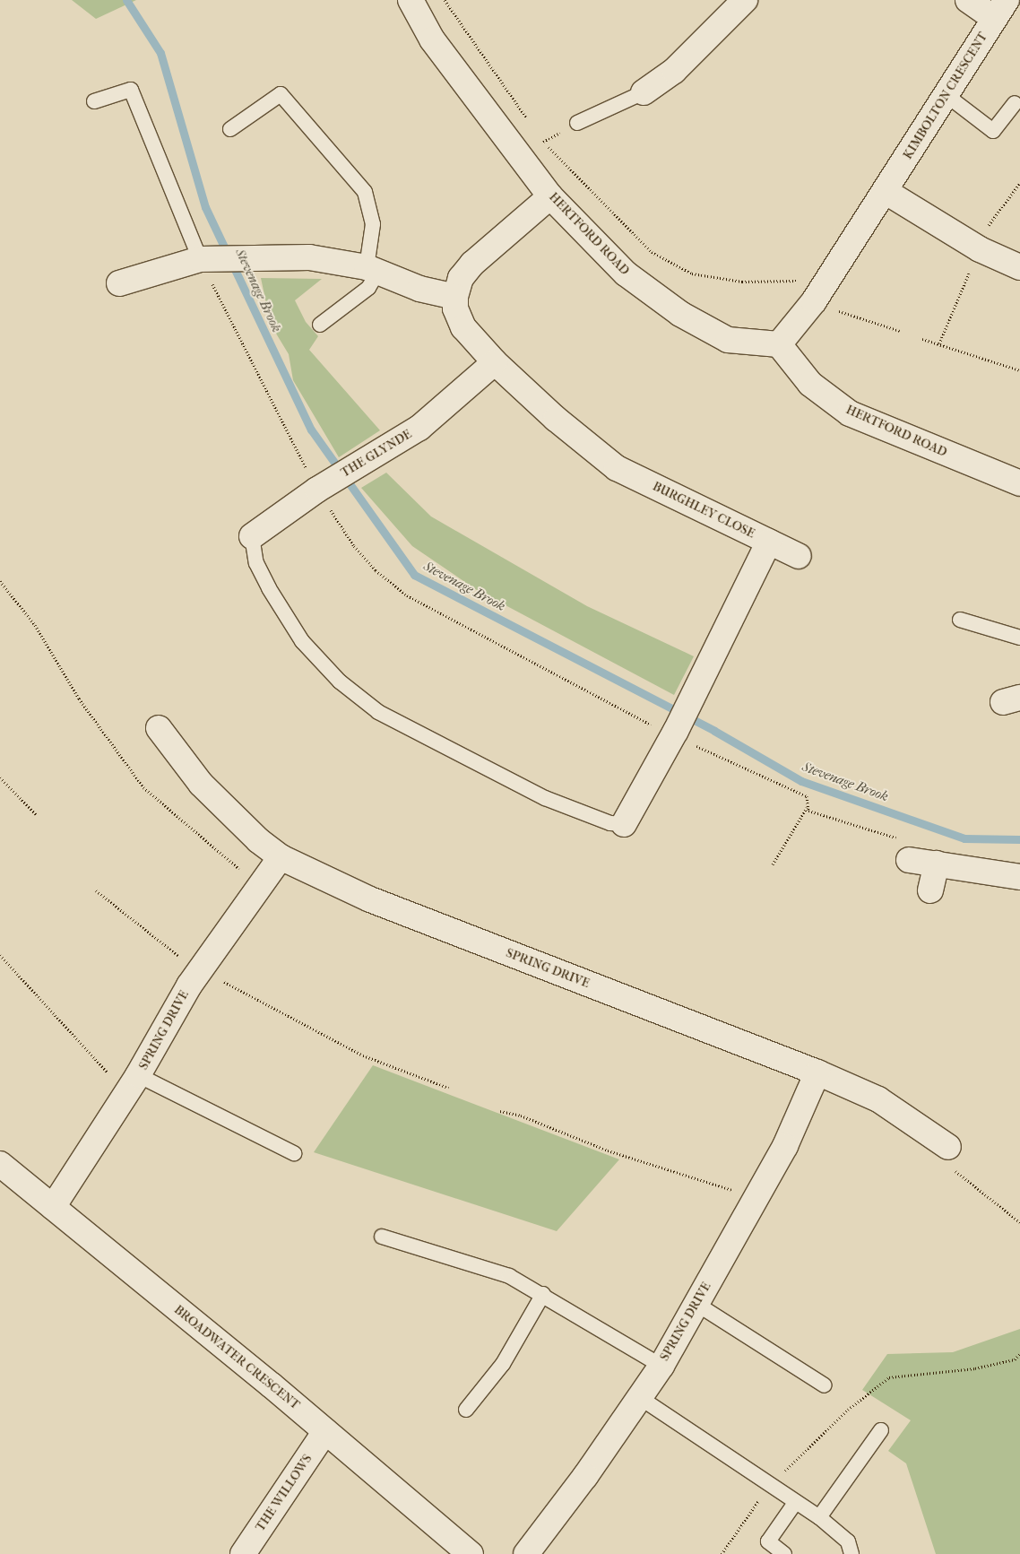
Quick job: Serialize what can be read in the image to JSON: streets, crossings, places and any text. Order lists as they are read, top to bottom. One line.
{"streets":{"street":["KIMBOLTON CRESCENT","HERTFORD ROAD","THE GLYNDE","BURGHLEY CLOSE","SPRING DRIVE","BROADWATER CRESCENT","THE WILLOWS"]},"crossings":[["KIMBOLTON CRESCENT","HERTFORD ROAD"],["THE GLYNDE","BURGHLEY CLOSE"],["SPRING DRIVE","BROADWATER CRESCENT"],["BROADWATER CRESCENT","THE WILLOWS"]],"water":["Stevenage Brook"]}
